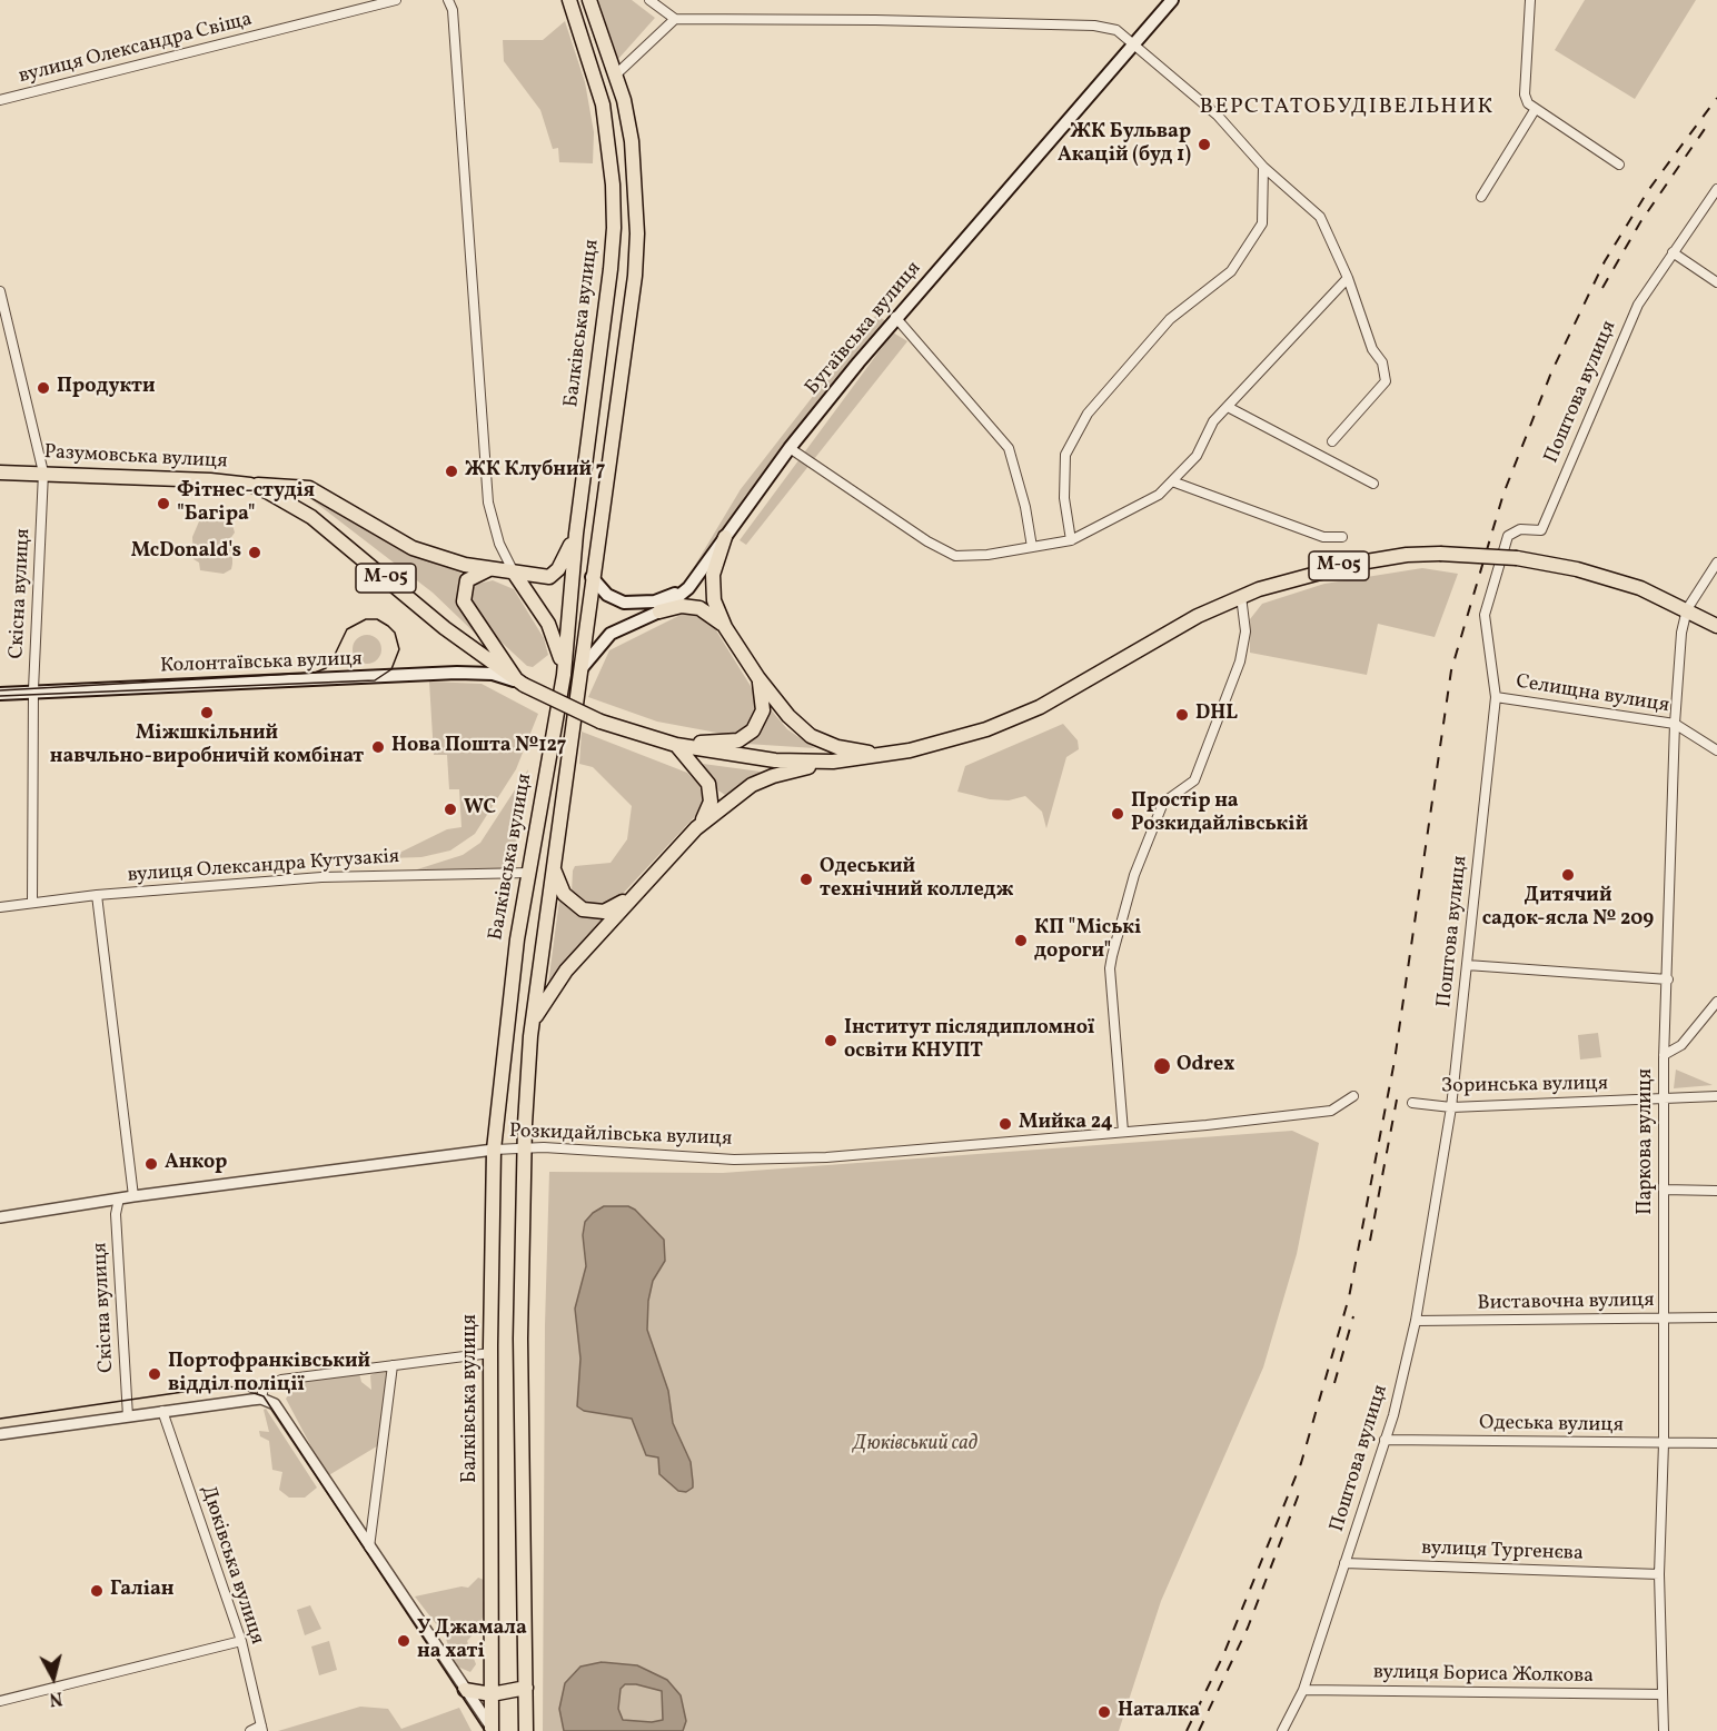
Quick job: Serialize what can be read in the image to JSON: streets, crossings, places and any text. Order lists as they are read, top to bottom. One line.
{"streets":{"main road":["Балківська вулиця","Бугаївська вулиця","Разумовська вулиця","М-05","Колонтаївська вулиця"],"street":["вулиця Олександра Свіща","Поштова вулиця","Cкісна вулиця","Селищна вулиця","вулиця Олександра Кутузакія","Зоринська вулиця","Розкидайлівська вулиця","Паркова вулиця","Виставочна вулиця","Одеська вулиця","вулиця Тургенєва","Дюківська вулиця","вулиця Бориса Жолкова"]},"crossings":[["Балківська вулиця","Бугаївська вулиця"],["Балківська вулиця","вулиця Олександра Кутузакія"],["Балківська вулиця","Розкидайлівська вулиця"],["Поштова вулиця","Селищна вулиця"],["Поштова вулиця","Зоринська вулиця"],["Поштова вулиця","Виставочна вулиця"],["Поштова вулиця","Одеська вулиця"],["Поштова вулиця","вулиця Тургенєва"],["Поштова вулиця","вулиця Бориса Жолкова"],["Разумовська вулиця","М-05"],["Разумовська вулиця","Cкісна вулиця"],["Разумовська вулиця","Колонтаївська вулиця"],["М-05","Колонтаївська вулиця"],["М-05","Паркова вулиця"],["Cкісна вулиця","Колонтаївська вулиця"],["Cкісна вулиця","вулиця Олександра Кутузакія"],["Cкісна вулиця","Розкидайлівська вулиця"],["Селищна вулиця","Паркова вулиця"],["Зоринська вулиця","Паркова вулиця"],["Паркова вулиця","Виставочна вулиця"],["Паркова вулиця","Одеська вулиця"],["Паркова вулиця","вулиця Тургенєва"],["Паркова вулиця","вулиця Бориса Жолкова"]],"districts":["ВЕРСТАТОБУДІВЕЛЬНИК"],"parks":["Дюківський сад"],"places":["ЖК Бульвар Акацій (буд 1)","Продукти","ЖК Клубний 7","Фітнес-студія \"Багіра\"","McDonald's","Міжшкільний навчльно-виробничій комбінат","DHL","Нова Пошта №127","WC","Простір на Розкидайлівській","Дитячий садок-ясла № 209","Одеський технічний колледж","КП \"Міські дороги\"","Інститут післядипломної освіти КНУПТ","Odrex","Мийка 24","Анкор","Портофранківський відділ поліції","Галіан","У Джамала на хаті","Наталка"],"north":"bottom"}
